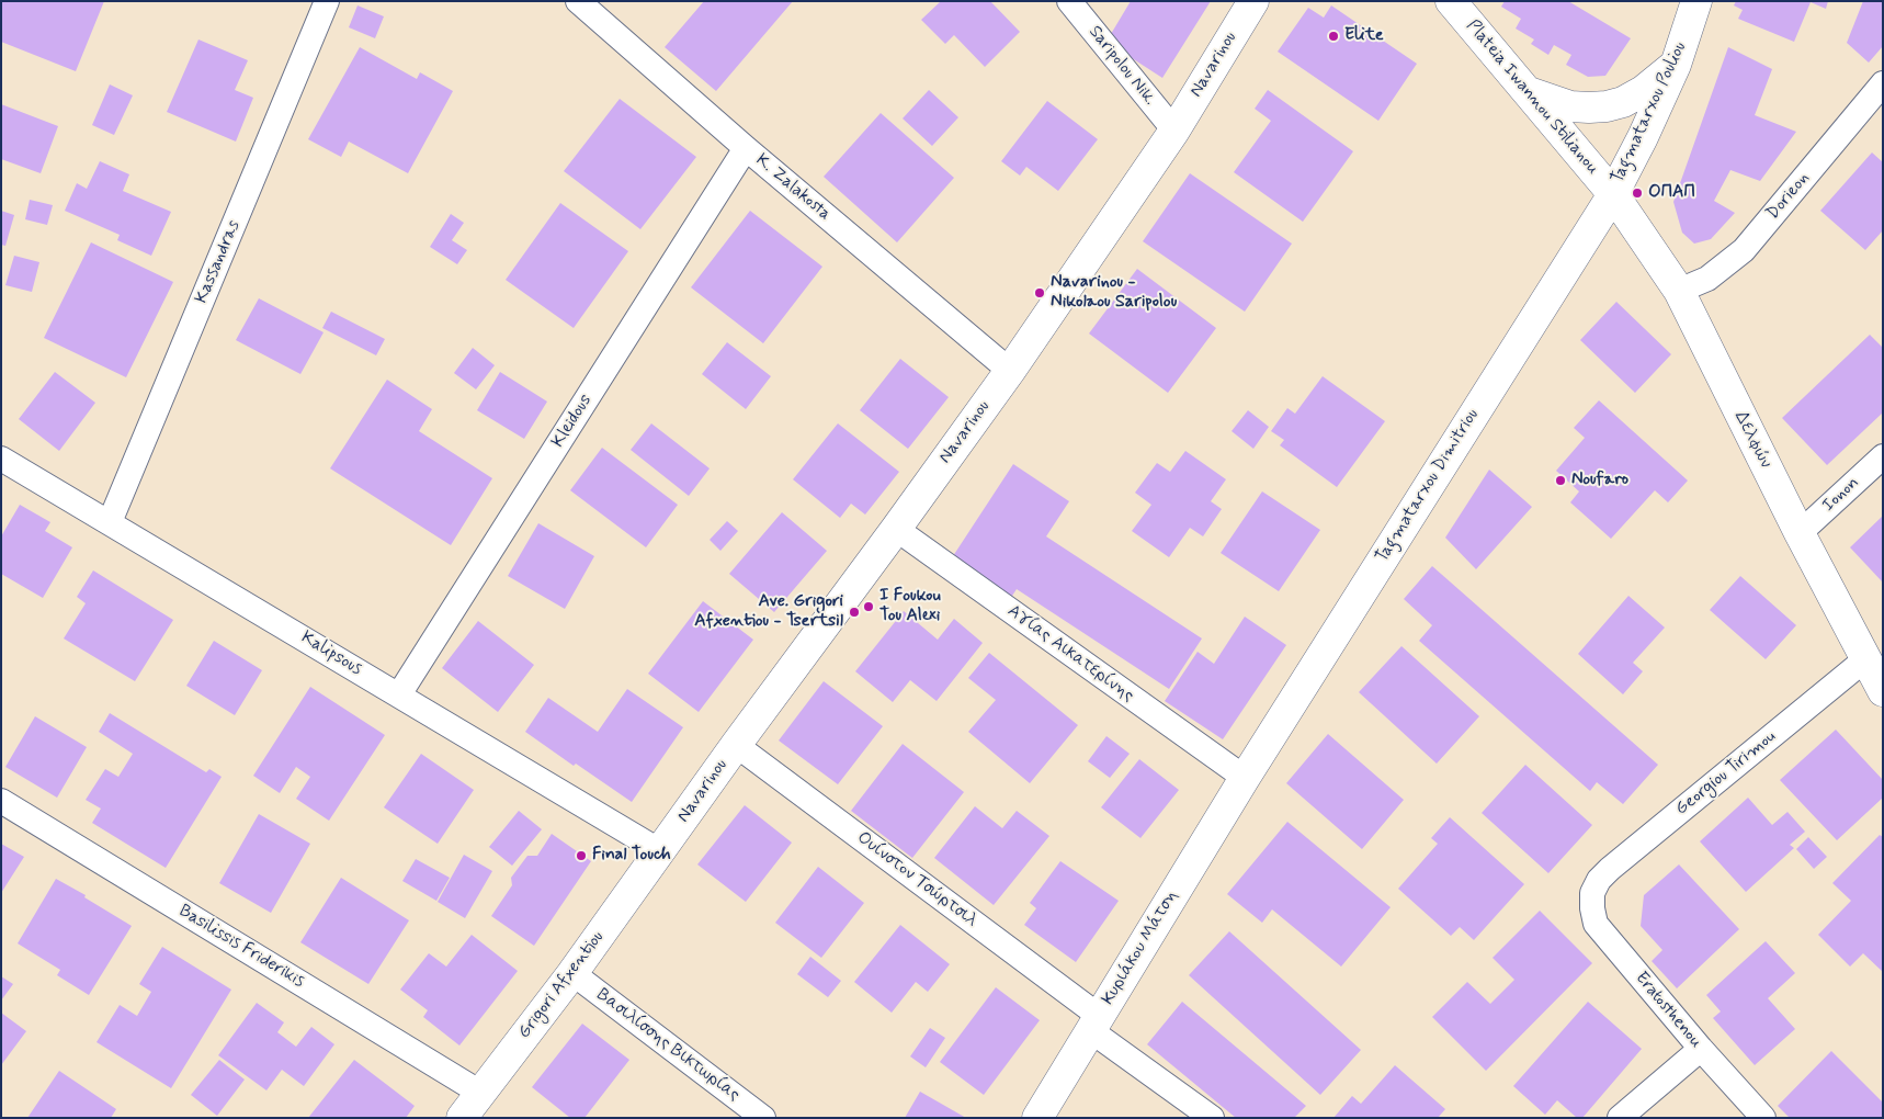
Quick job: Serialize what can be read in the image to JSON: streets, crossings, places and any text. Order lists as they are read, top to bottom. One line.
{"streets":{"main road":["Navarinou","Plateia Iwannou Stilianou","Tagmatarxou Pouliou","Δελφών","Tagmatarxou Dimitriou","Κυριάκου Μάτση","Grigori Afxentiou"],"street":["Saripolou Nik.","K. Zalakosta","Dorieon","Kassandras","Kleidous","Ionon","Kalipsous","Αγίας Αικατερίνης","Georgiou Tirimou","Ουίνστον Τσώρτσιλ","Basilissis Friderikis","Eratosthenou","Βασιλίσσης Βικτωρίας"]},"crossings":[["Navarinou","Saripolou Nik."],["Navarinou","K. Zalakosta"],["Navarinou","Kalipsous"],["Navarinou","Αγίας Αικατερίνης"],["Navarinou","Ουίνστον Τσώρτσιλ"],["Navarinou","Grigori Afxentiou"],["Plateia Iwannou Stilianou","Tagmatarxou Pouliou"],["Plateia Iwannou Stilianou","Δελφών"],["Plateia Iwannou Stilianou","Tagmatarxou Dimitriou"],["Tagmatarxou Pouliou","Δελφών"],["Tagmatarxou Pouliou","Tagmatarxou Dimitriou"],["K. Zalakosta","Kleidous"],["Dorieon","Δελφών"],["Kassandras","Kalipsous"],["Kleidous","Kalipsous"],["Δελφών","Tagmatarxou Dimitriou"],["Δελφών","Ionon"],["Δελφών","Georgiou Tirimou"],["Tagmatarxou Dimitriou","Αγίας Αικατερίνης"],["Tagmatarxou Dimitriou","Κυριάκου Μάτση"],["Kalipsous","Grigori Afxentiou"],["Αγίας Αικατερίνης","Κυριάκου Μάτση"],["Georgiou Tirimou","Eratosthenou"],["Ουίνστον Τσώρτσιλ","Κυριάκου Μάτση"],["Basilissis Friderikis","Grigori Afxentiou"],["Grigori Afxentiou","Βασιλίσσης Βικτωρίας"]],"places":["Elite","ΟΠΑΠ","Navarinou - Nikolaou Saripolou","Noufaro","I Foukou Tou Alexi","Ave. Grigori Afxentiou - Tsertsil","Final Touch"]}
